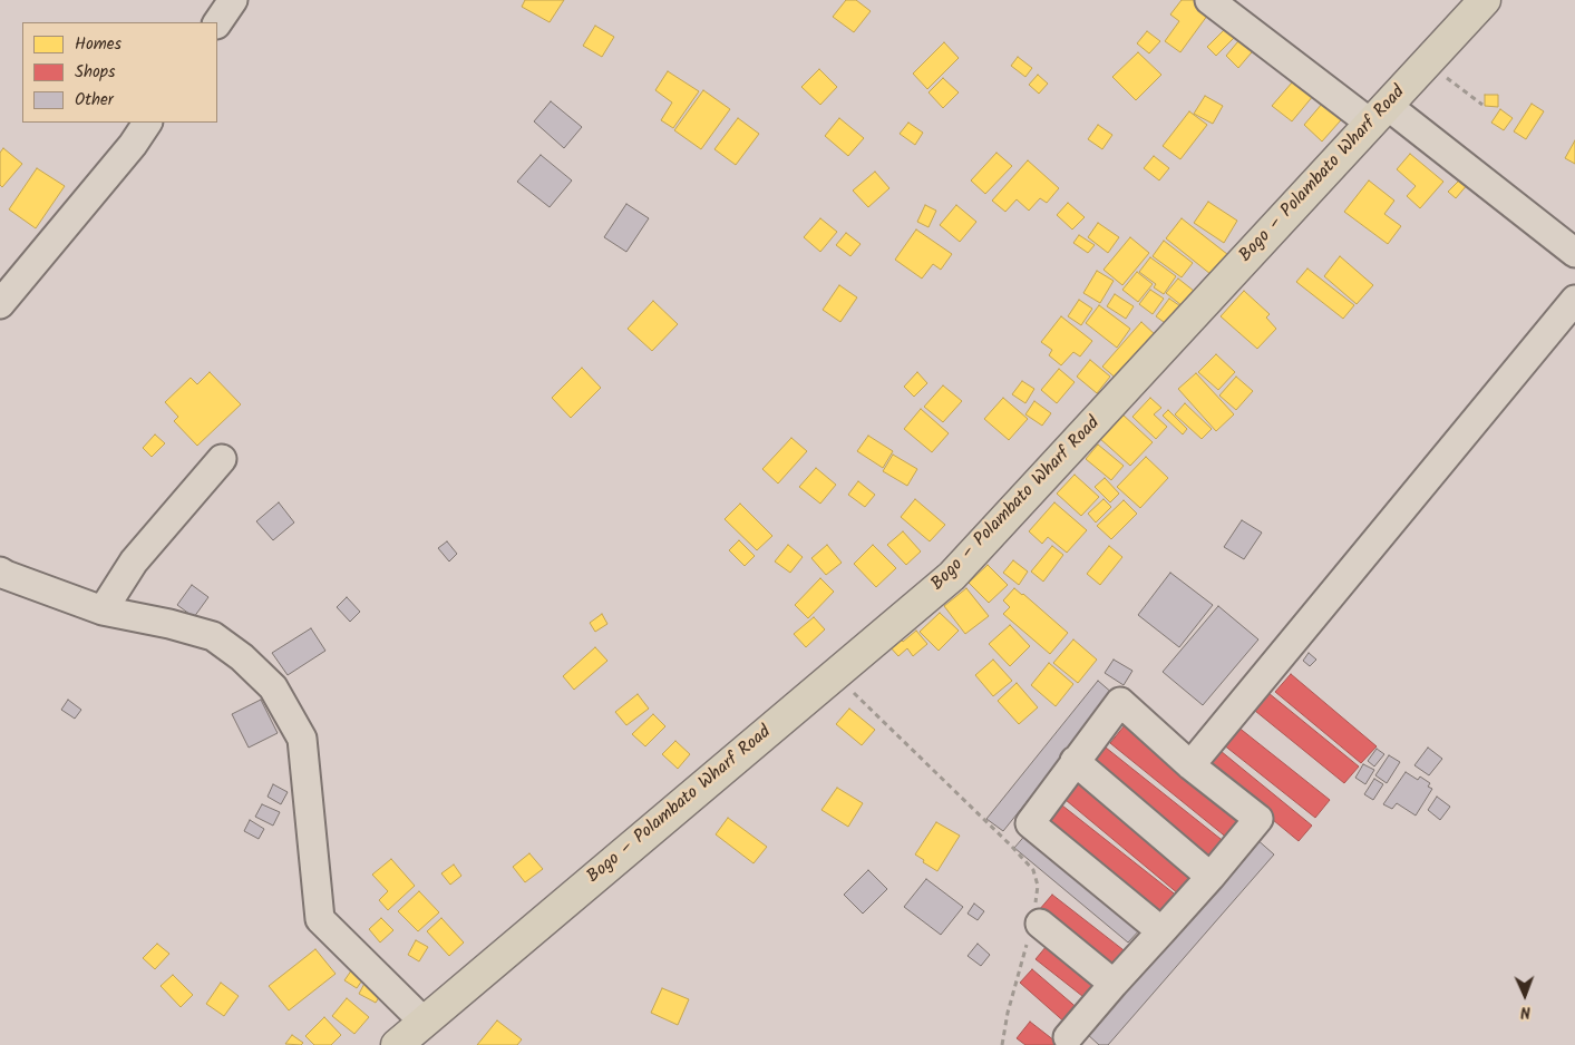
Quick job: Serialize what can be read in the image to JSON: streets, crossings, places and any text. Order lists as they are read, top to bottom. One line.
{"streets":{"highway":["Bogo – Polambato Wharf Road"]},"legend":["Homes","Shops","Other"],"north":"bottom"}
